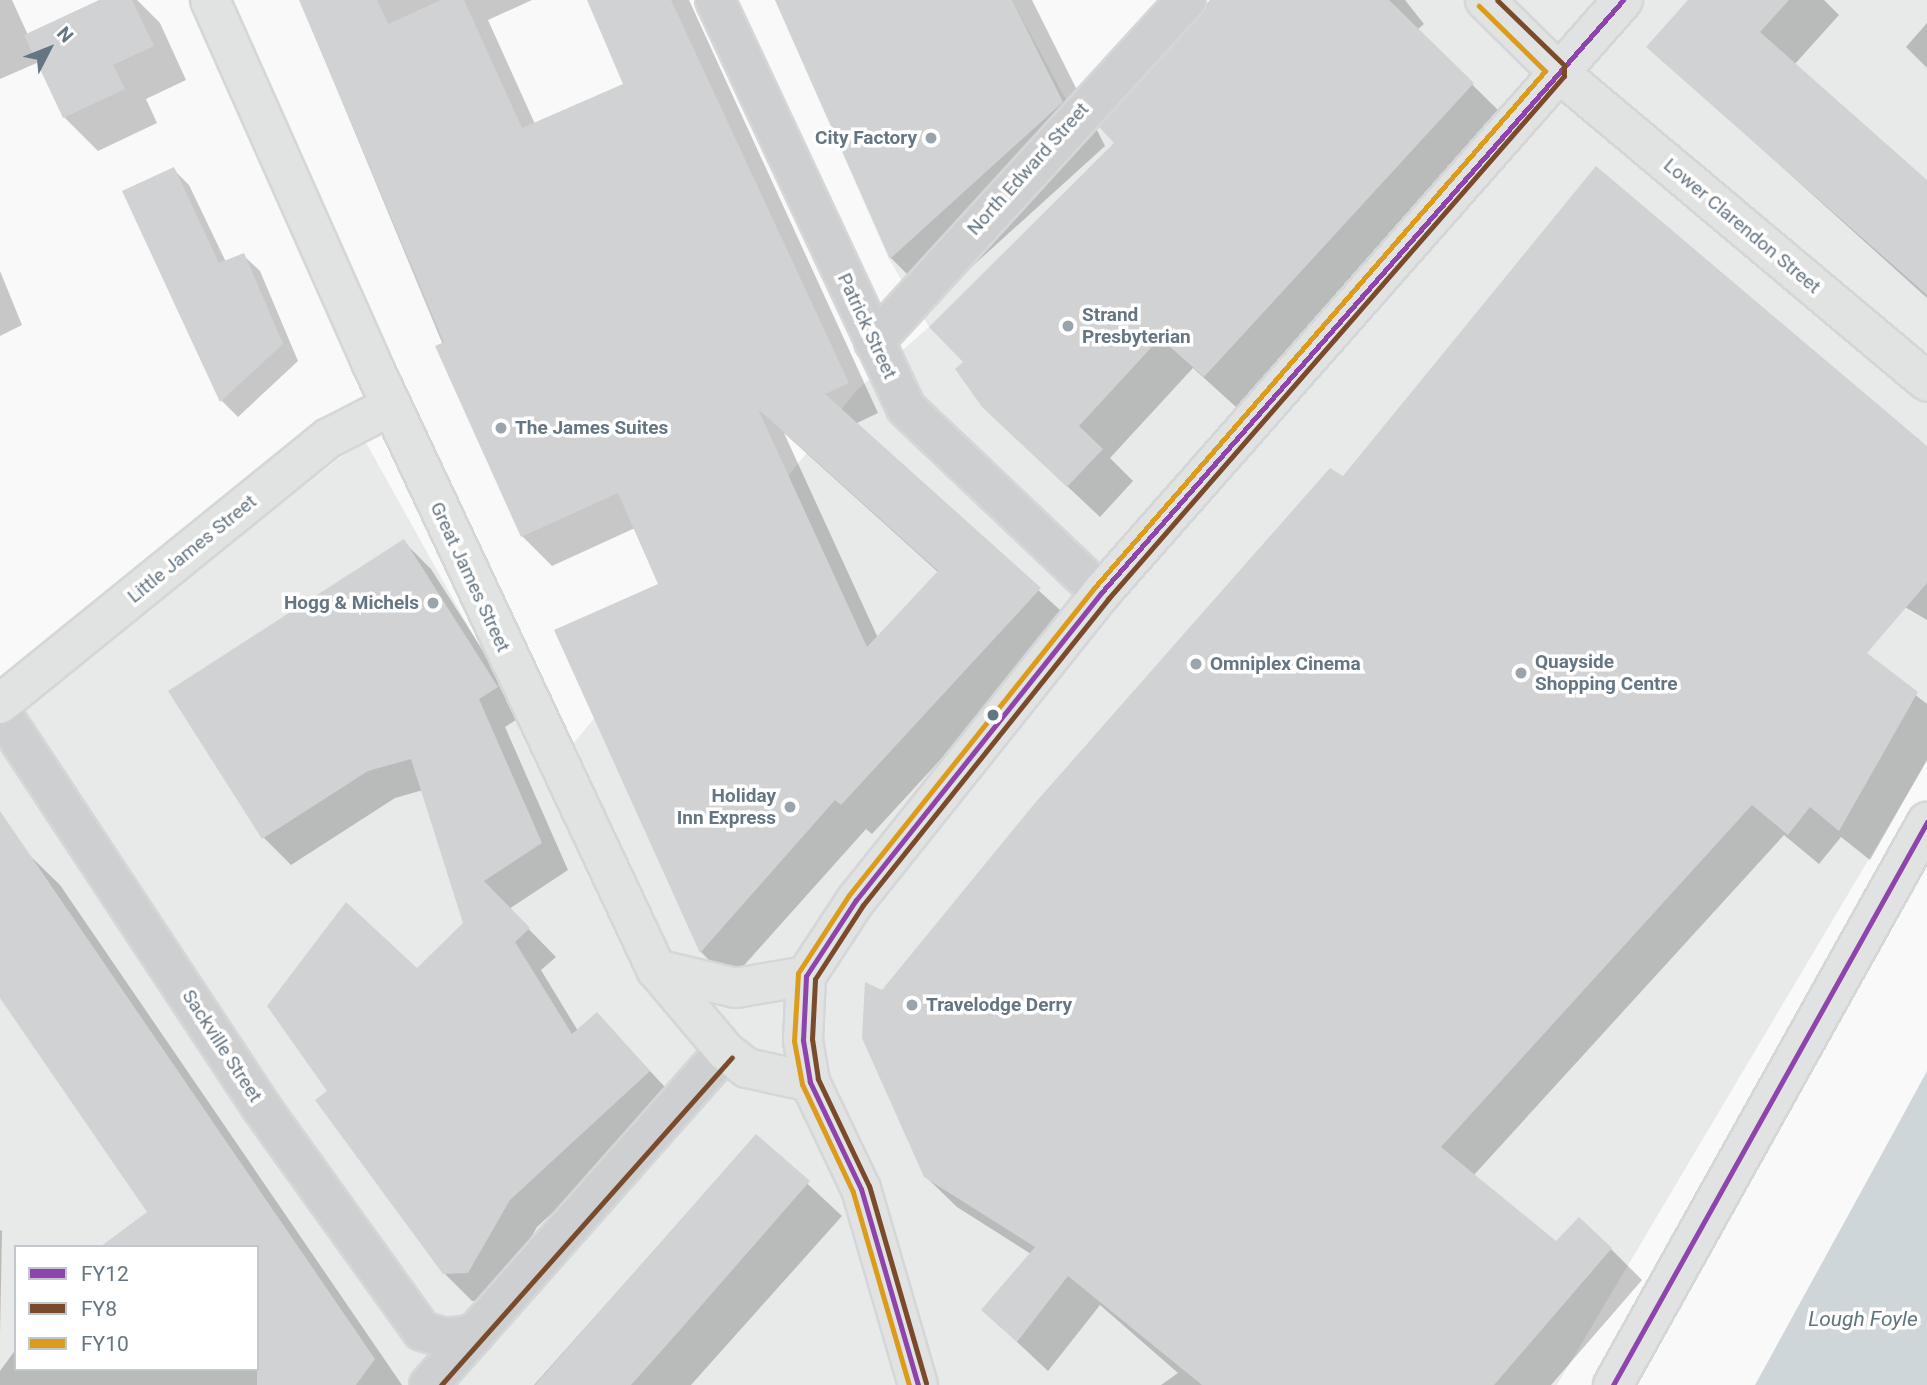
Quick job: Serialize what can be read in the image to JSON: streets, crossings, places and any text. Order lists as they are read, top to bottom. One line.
{"streets":{"main road":["Lower Clarendon Street","Little James Street","Great James Street"],"street":["North Edward Street","Patrick Street","Sackville Street"]},"crossings":[["North Edward Street","Patrick Street"],["Little James Street","Great James Street"]],"water":["Lough Foyle"],"places":["City Factory","Strand Presbyterian","The James Suites","Hogg & Michels","Omniplex Cinema","Quayside Shopping Centre","Holiday Inn Express","Travelodge Derry"],"lines":["transit line FY12","transit line FY8","transit line FY10"],"legend":["FY12","FY8","FY10"],"north":"top right"}
